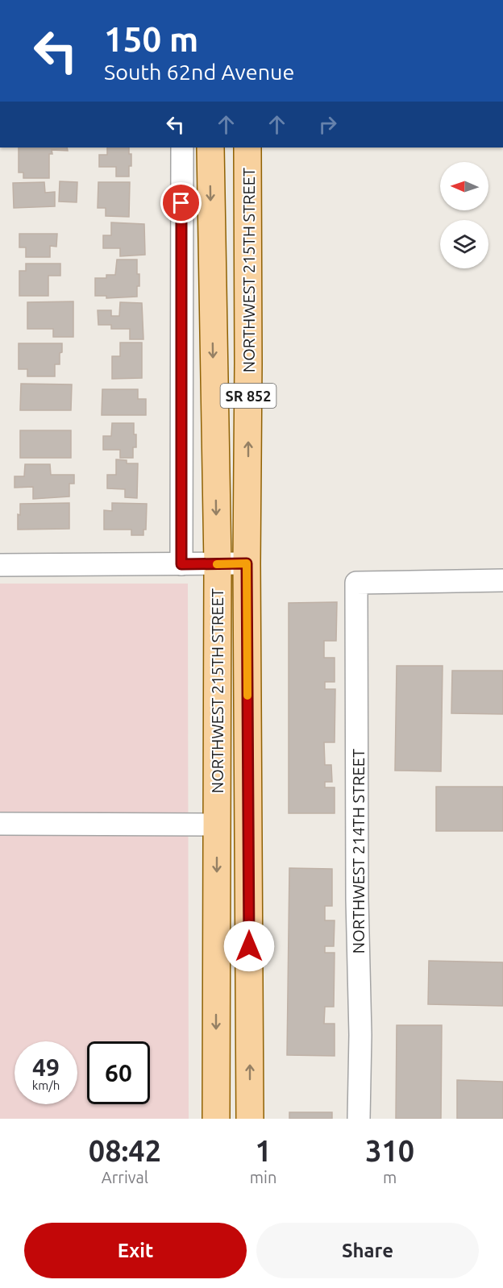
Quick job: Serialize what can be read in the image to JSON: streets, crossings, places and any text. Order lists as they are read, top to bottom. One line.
{"streets":{"main road":["NORTHWEST 215TH STREET","SR 852"],"street":["NORTHWEST 214TH STREET"]},"north":"left","page":{"turn":["150 m","South 62nd Avenue"],"speed":"49 km/h","limit":"60","eta":["08:42","Arrival","1","min","310","m"],"buttons":["Exit","Share"]}}
